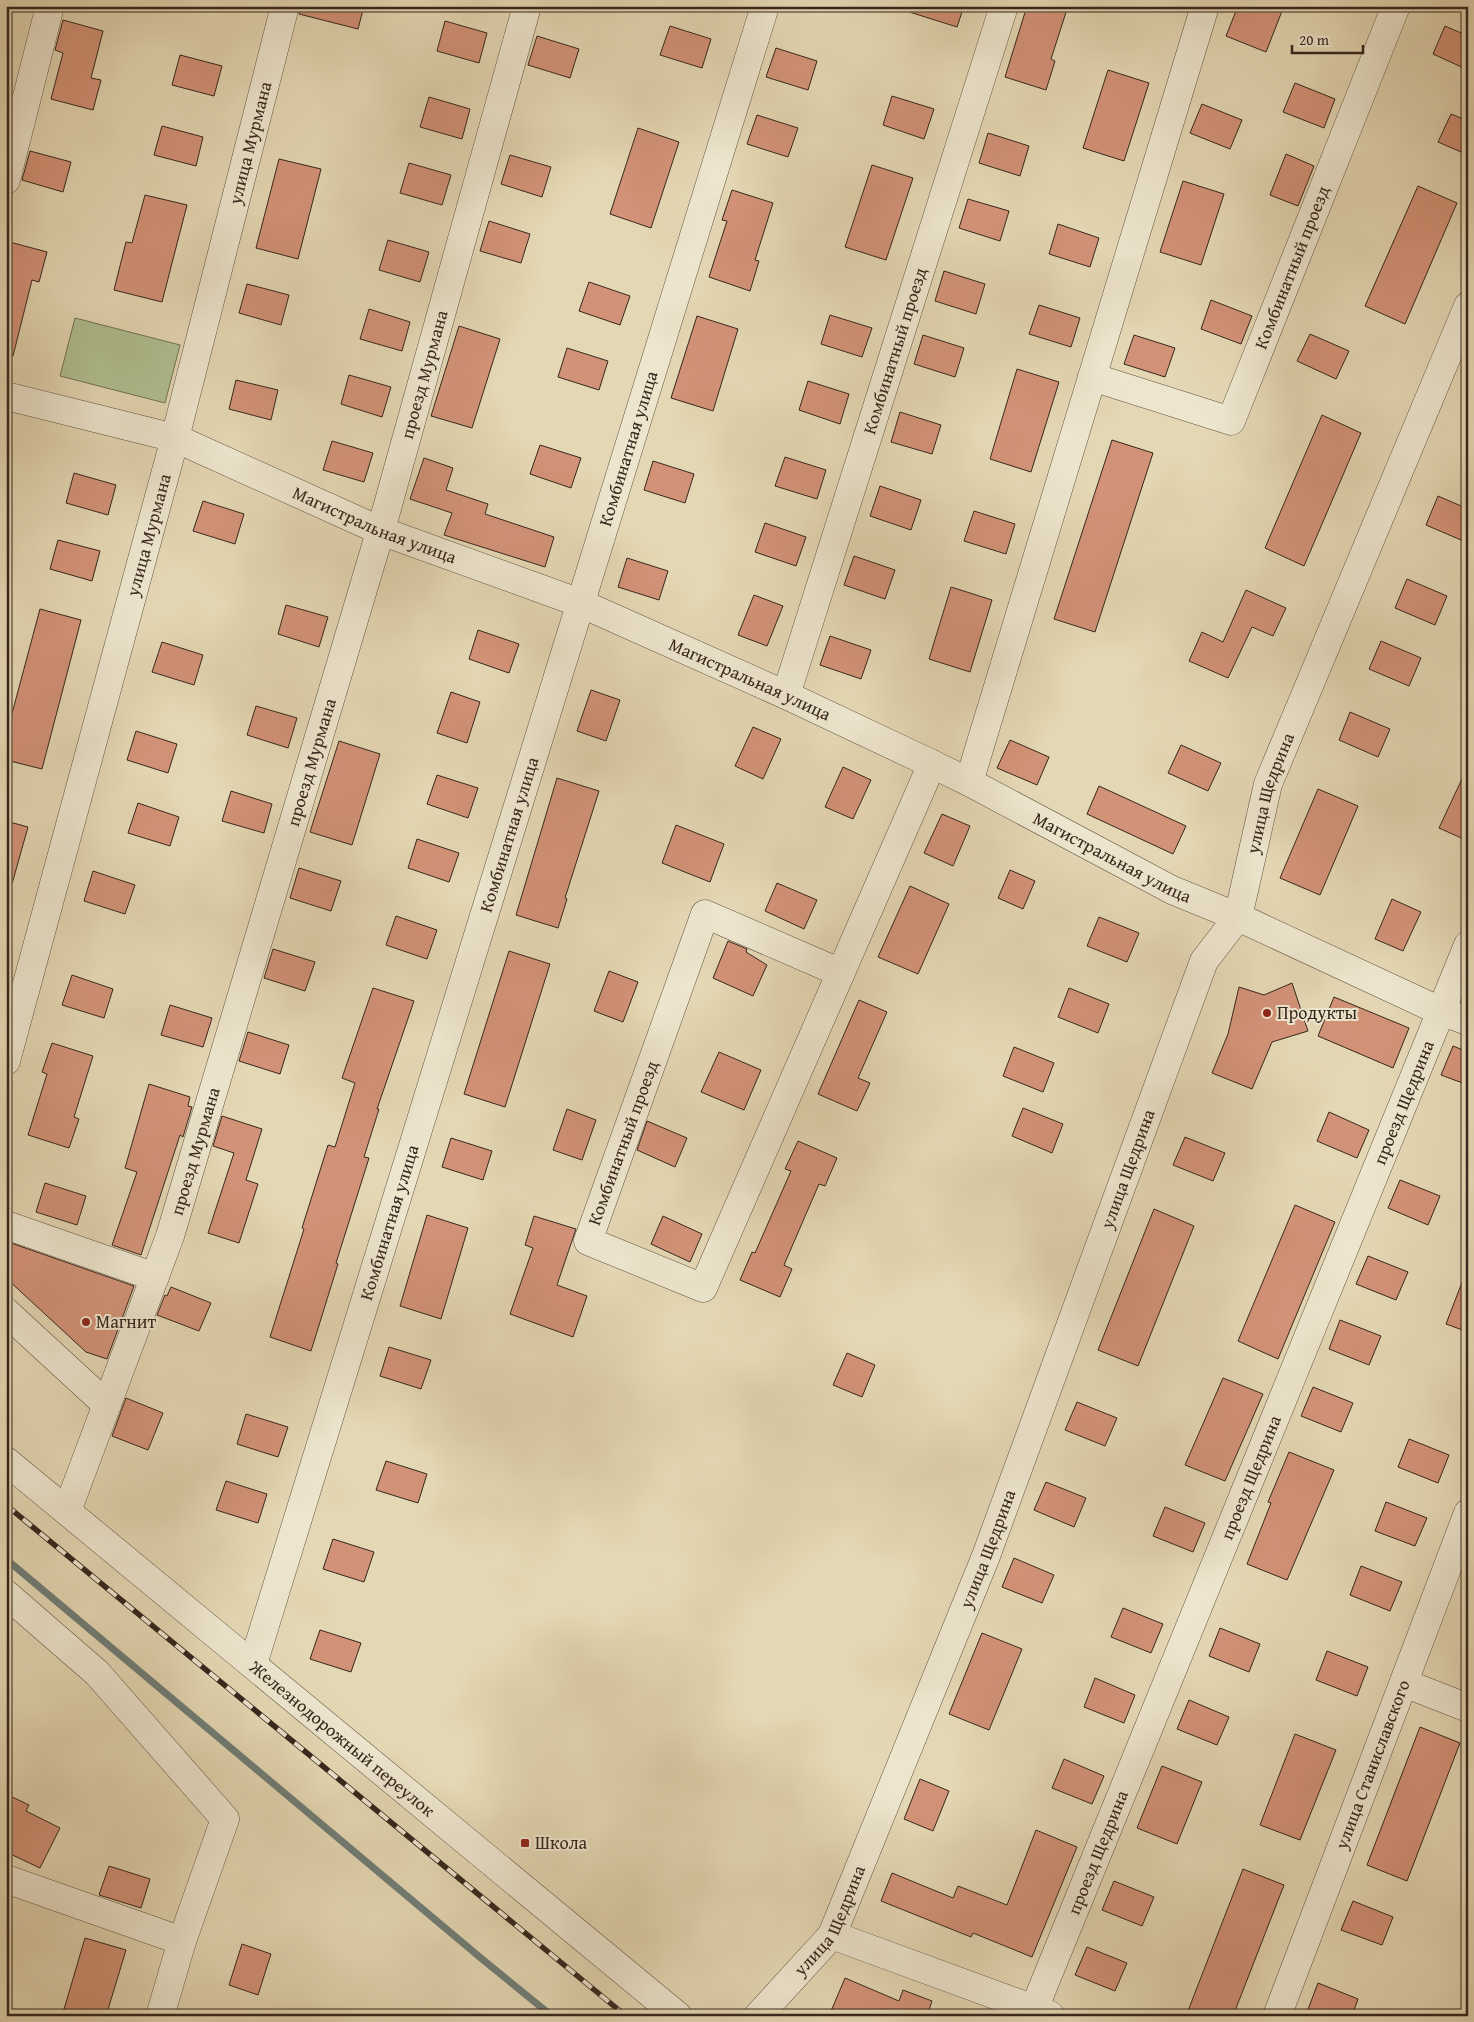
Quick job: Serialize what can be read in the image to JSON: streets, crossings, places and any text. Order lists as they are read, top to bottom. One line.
{"streets":{"street":["улица Мурмана","Комбинатный проезд","проезд Мурмана","Комбинатная улица","Магистральная улица","улица Щедрина","проезд Щедрина","Железнодорожный переулок","улица Станиславского"]},"crossings":[["улица Мурмана","Магистральная улица"],["Комбинатный проезд","Магистральная улица"],["проезд Мурмана","Магистральная улица"],["проезд Мурмана","Железнодорожный переулок"],["Комбинатная улица","Магистральная улица"],["Комбинатная улица","Железнодорожный переулок"],["Магистральная улица","улица Щедрина"],["Магистральная улица","проезд Щедрина"]],"places":{"other":["Продукты","Магнит"],"transit":["Школа"]},"scale_bar":"20 m"}
